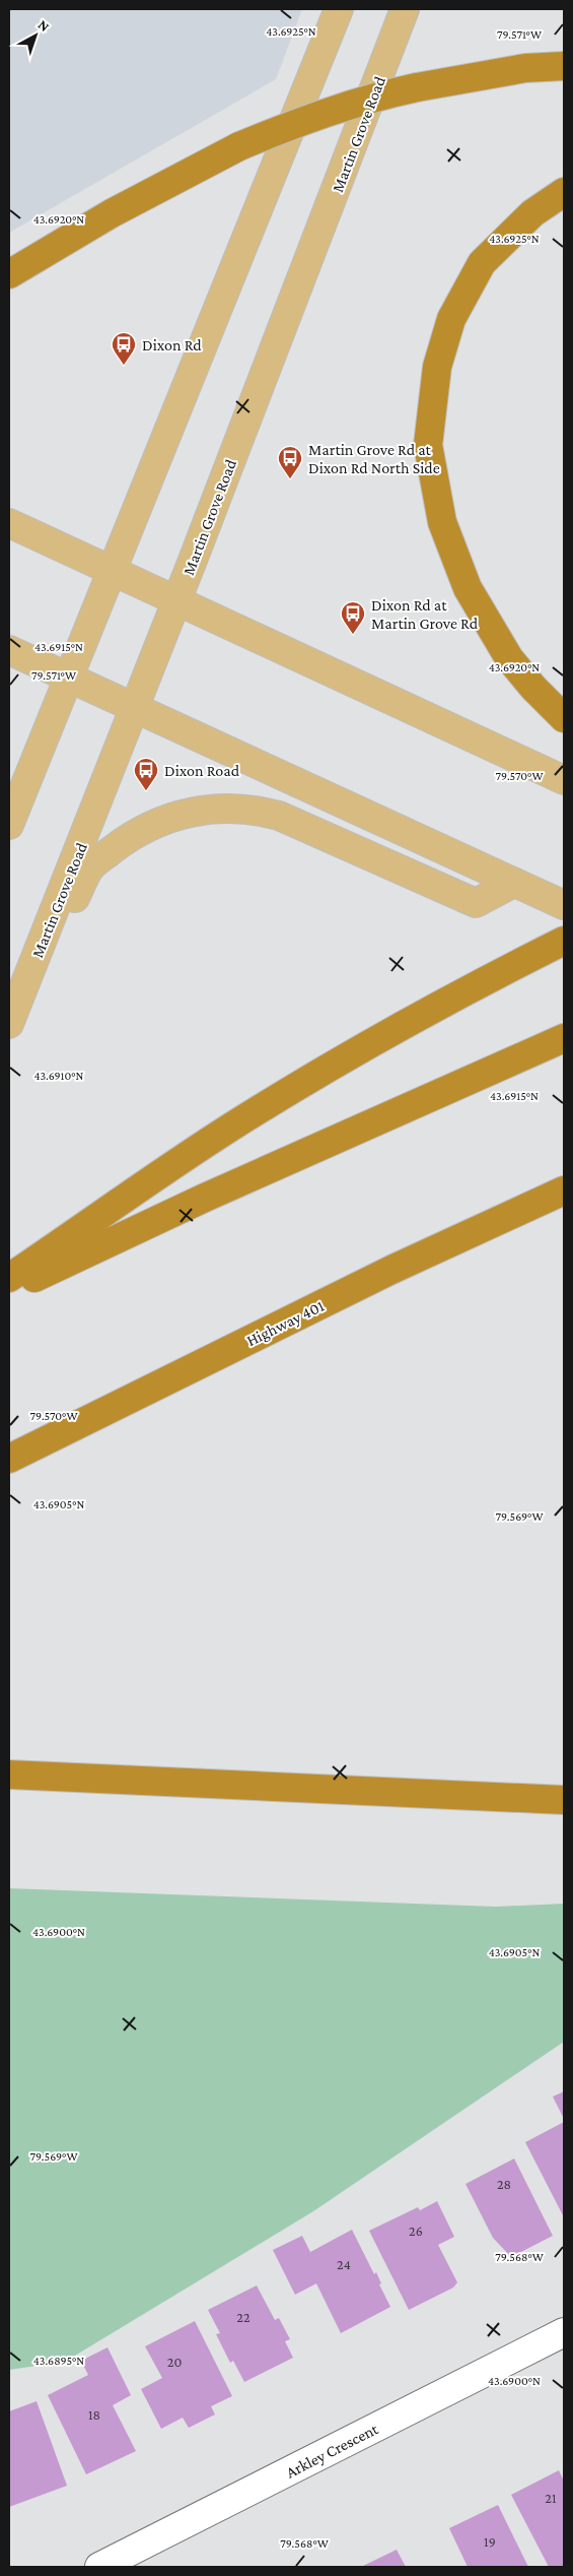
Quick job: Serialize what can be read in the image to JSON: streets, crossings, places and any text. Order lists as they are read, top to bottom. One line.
{"streets":{"highway":["Highway 401"],"main road":["Martin Grove Road"],"street":["Arkley Crescent"]},"places":{"bus stop":["Dixon Rd","Martin Grove Rd at Dixon Rd North Side","Dixon Rd at Martin Grove Rd","Dixon Road"]},"house_numbers":["28","26","24","22","20","18","21","19"],"north":"top right","coordinates":["43.6925°N","79.571°W","43.6920°N","43.6915°N","79.570°W","43.6910°N","43.6905°N","79.569°W","43.6900°N","79.568°W","43.6895°N"]}
